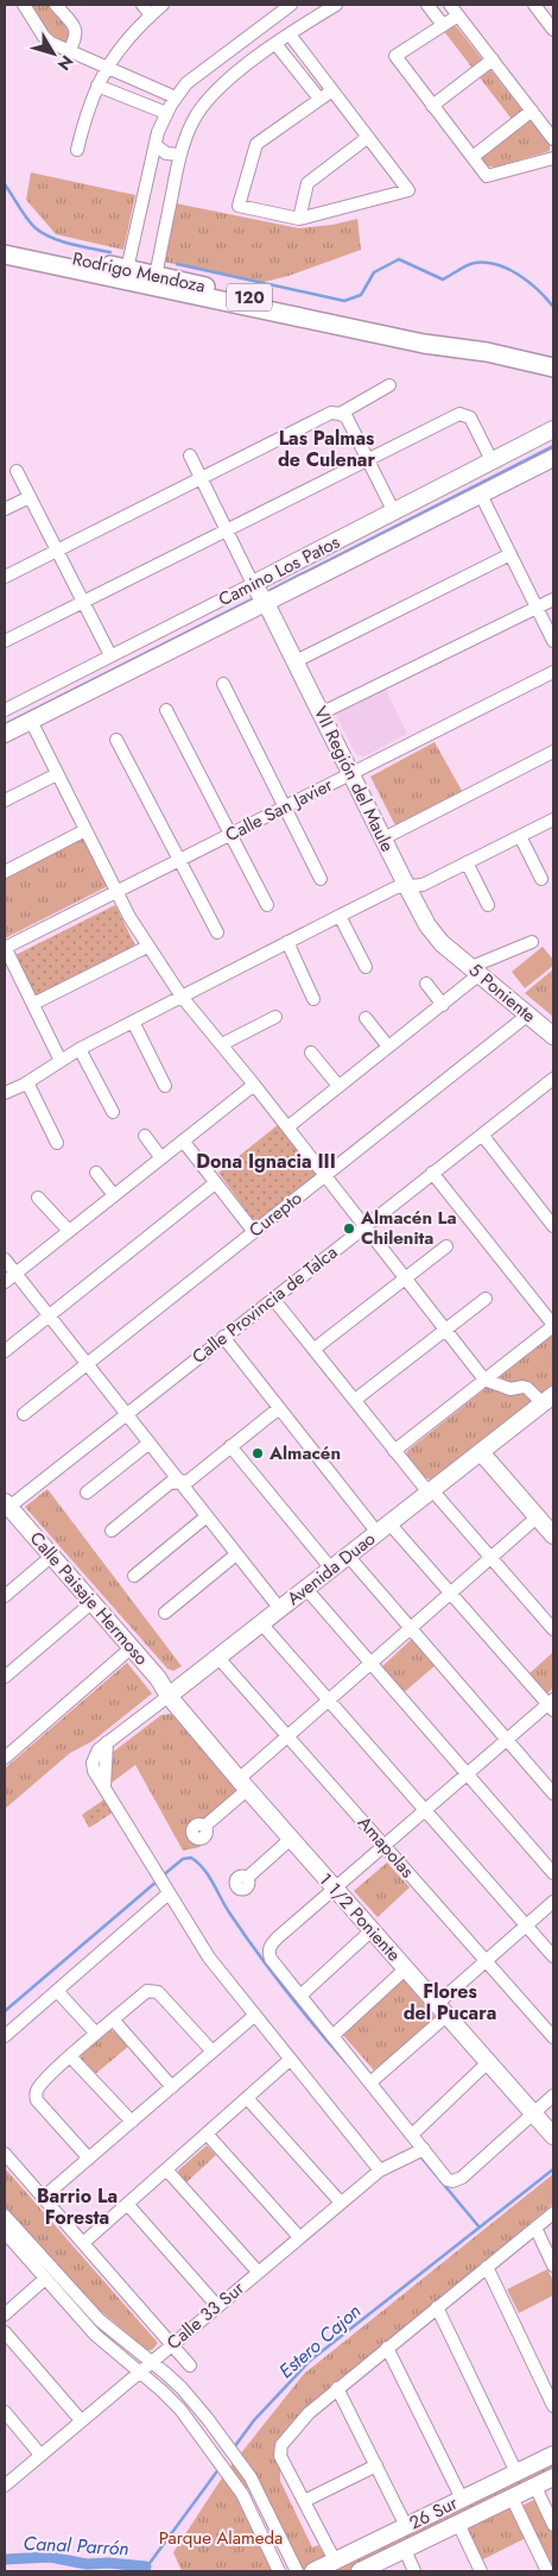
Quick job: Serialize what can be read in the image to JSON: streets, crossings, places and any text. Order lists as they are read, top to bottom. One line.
{"streets":{"main road":["Rodrigo Mendoza","120"],"street":["Camino Los Patos","VII Región del Maule","Calle San Javier","5 Poniente","Curepto","Calle Provincia de Talca","Avenida Duao","Calle Paisaje Hermoso","Amapolas","1 1/2 Poniente","Calle 33 Sur","26 Sur"]},"crossings":[["Camino Los Patos","VII Región del Maule"],["VII Región del Maule","Calle San Javier"],["VII Región del Maule","5 Poniente"],["5 Poniente","Curepto"],["Calle Provincia de Talca","Calle Paisaje Hermoso"],["Avenida Duao","Calle Paisaje Hermoso"],["Avenida Duao","Amapolas"],["Avenida Duao","1 1/2 Poniente"],["Calle Paisaje Hermoso","1 1/2 Poniente"]],"districts":["Las Palmas de Culenar","Dona Ignacia III","Flores del Pucara","Barrio La Foresta"],"water":["Estero Cajon","Canal Parrón"],"parks":["Parque Alameda"],"places":["Almacén La Chilenita","Almacén"],"north":"bottom right"}
